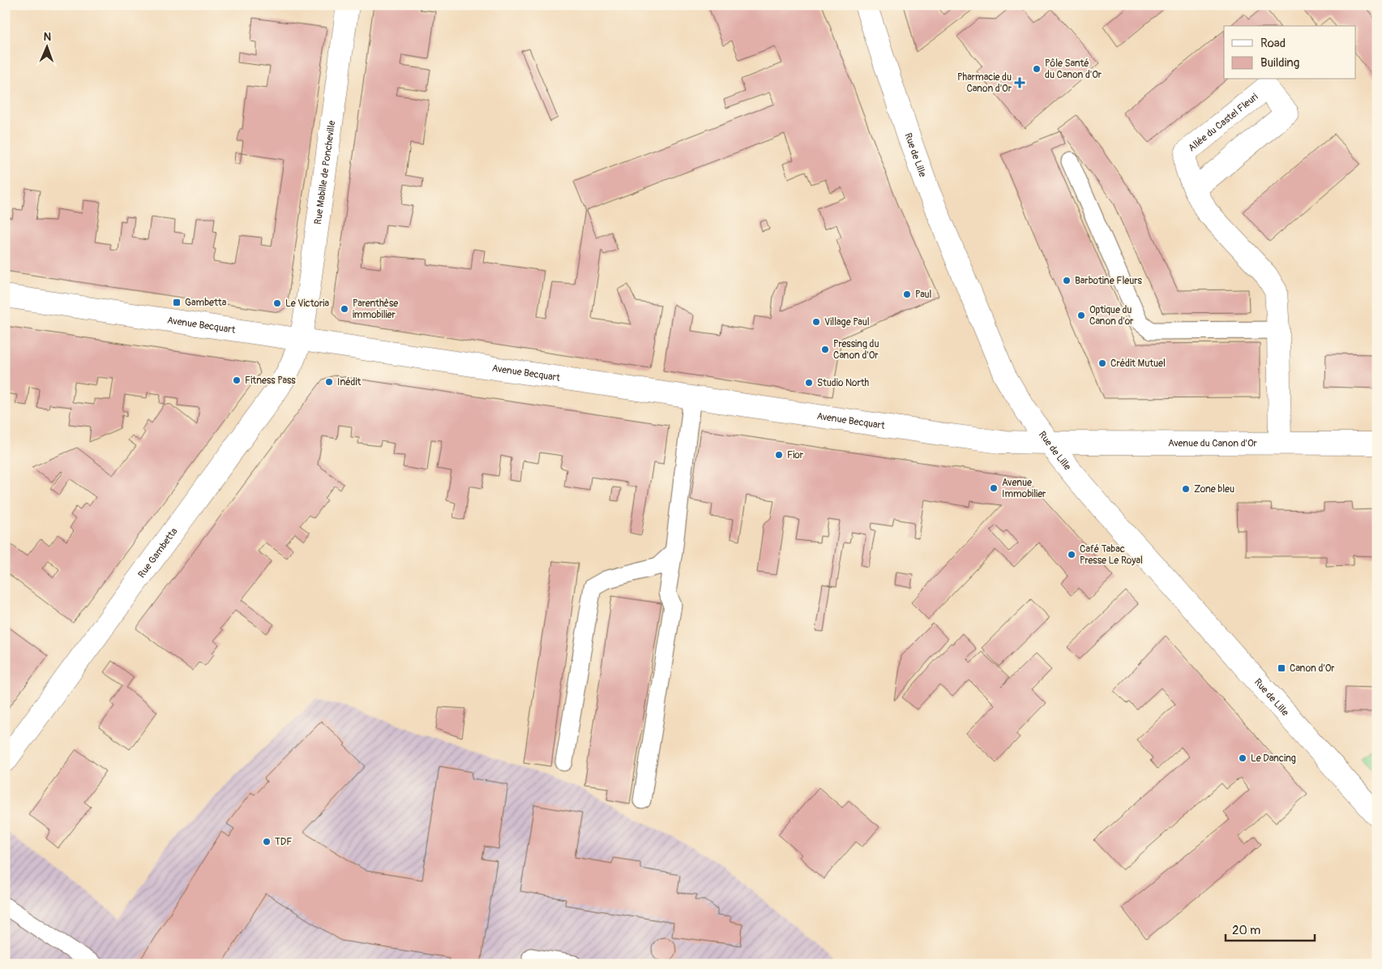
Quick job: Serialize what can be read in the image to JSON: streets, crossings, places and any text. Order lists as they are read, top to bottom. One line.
{"streets":{"street":["Allée du Castel Fleuri","Rue de Lille","Rue Mabille de Poncheville","Avenue Becquart","Avenue du Canon d'Or","Rue Gambetta"]},"crossings":[["Allée du Castel Fleuri","Avenue du Canon d'Or"],["Rue de Lille","Avenue Becquart"],["Rue de Lille","Avenue du Canon d'Or"],["Rue Mabille de Poncheville","Avenue Becquart"],["Rue Mabille de Poncheville","Rue Gambetta"],["Avenue Becquart","Avenue du Canon d'Or"],["Avenue Becquart","Rue Gambetta"]],"places":{"other":["Pôle Santé du Canon d'Or","Barbotine Fleurs","Paul","Le Victoria","Parenthèse immobilier","Optique du Canon d'or","Village Paul","Pressing du Canon d'Or","Crédit Mutuel","Fitness Pass","Inédit","Studio North","Fior","Avenue Immobilier","Zone bleu","Café Tabac Presse Le Royal","Le Dancing","TDF"],"health":["Pharmacie du Canon d'Or"],"transit":["Gambetta","Canon d'Or"]},"legend":["Road","Building"],"scale_bar":"20 m","north":"top"}
